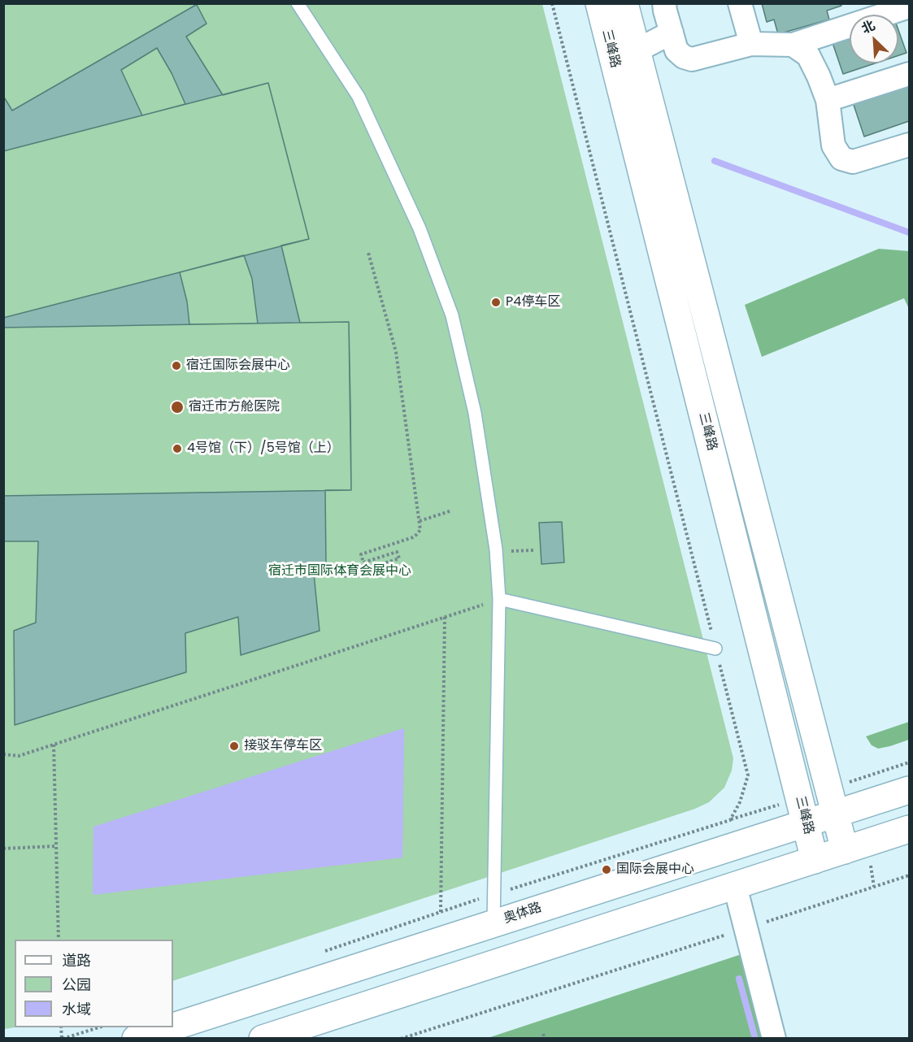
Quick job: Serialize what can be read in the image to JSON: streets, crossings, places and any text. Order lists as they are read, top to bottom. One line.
{"streets":{"main road":["三峰路","奥体路"]},"crossings":[["三峰路","奥体路"]],"parks":["宿迁市国际体育会展中心"],"places":["P4停车区","宿迁国际会展中心","宿迁市方舱医院","4号馆（下）/5号馆（上）","接驳车停车区","国际会展中心"],"legend":["道路","公园","水域"],"north":"top left"}
